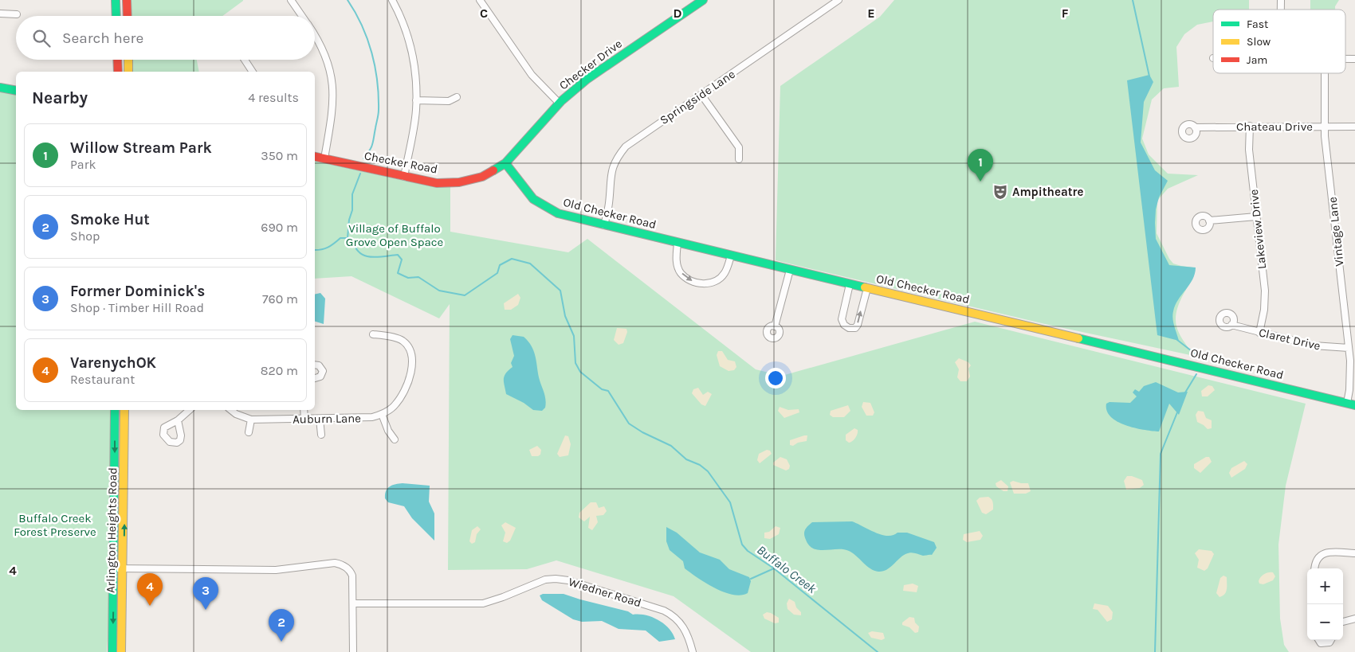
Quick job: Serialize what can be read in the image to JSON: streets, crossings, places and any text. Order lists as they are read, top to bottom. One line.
{"streets":{"street":["Checker Drive","Springside Lane","Chateau Drive","Checker Road","Old Checker Road","Lakeview Drive","Vintage Lane","Claret Drive","Auburn Lane","Arlington Heights Road","Wiedner Road"]},"crossings":[["Checker Drive","Checker Road"],["Checker Drive","Old Checker Road"],["Springside Lane","Old Checker Road"],["Chateau Drive","Lakeview Drive"],["Chateau Drive","Vintage Lane"],["Checker Road","Old Checker Road"],["Old Checker Road","Vintage Lane"],["Lakeview Drive","Claret Drive"],["Vintage Lane","Claret Drive"]],"water":["Buffalo Creek"],"parks":["Village of Buffalo Grove Open Space","Buffalo Creek Forest Preserve"],"places":{"theatre":["Ampitheatre"]},"legend":["Fast","Slow","Jam"],"page":{"search":"Search here","heading":["Nearby","4 results"],"list":[{"mark":"1","name":"Willow Stream Park","note":"Park","value":"350 m"},{"mark":"2","name":"Smoke Hut","note":"Shop","value":"690 m"},{"mark":"3","name":"Former Dominick's","note":"Shop · Timber Hill Road","value":"760 m"},{"mark":"4","name":"VarenychOK","note":"Restaurant","value":"820 m"}],"pins":["1","4","3","2"],"map_buttons":["+","−"]},"grid":{"columns":["C","D","E","F"],"rows":["4"]}}
